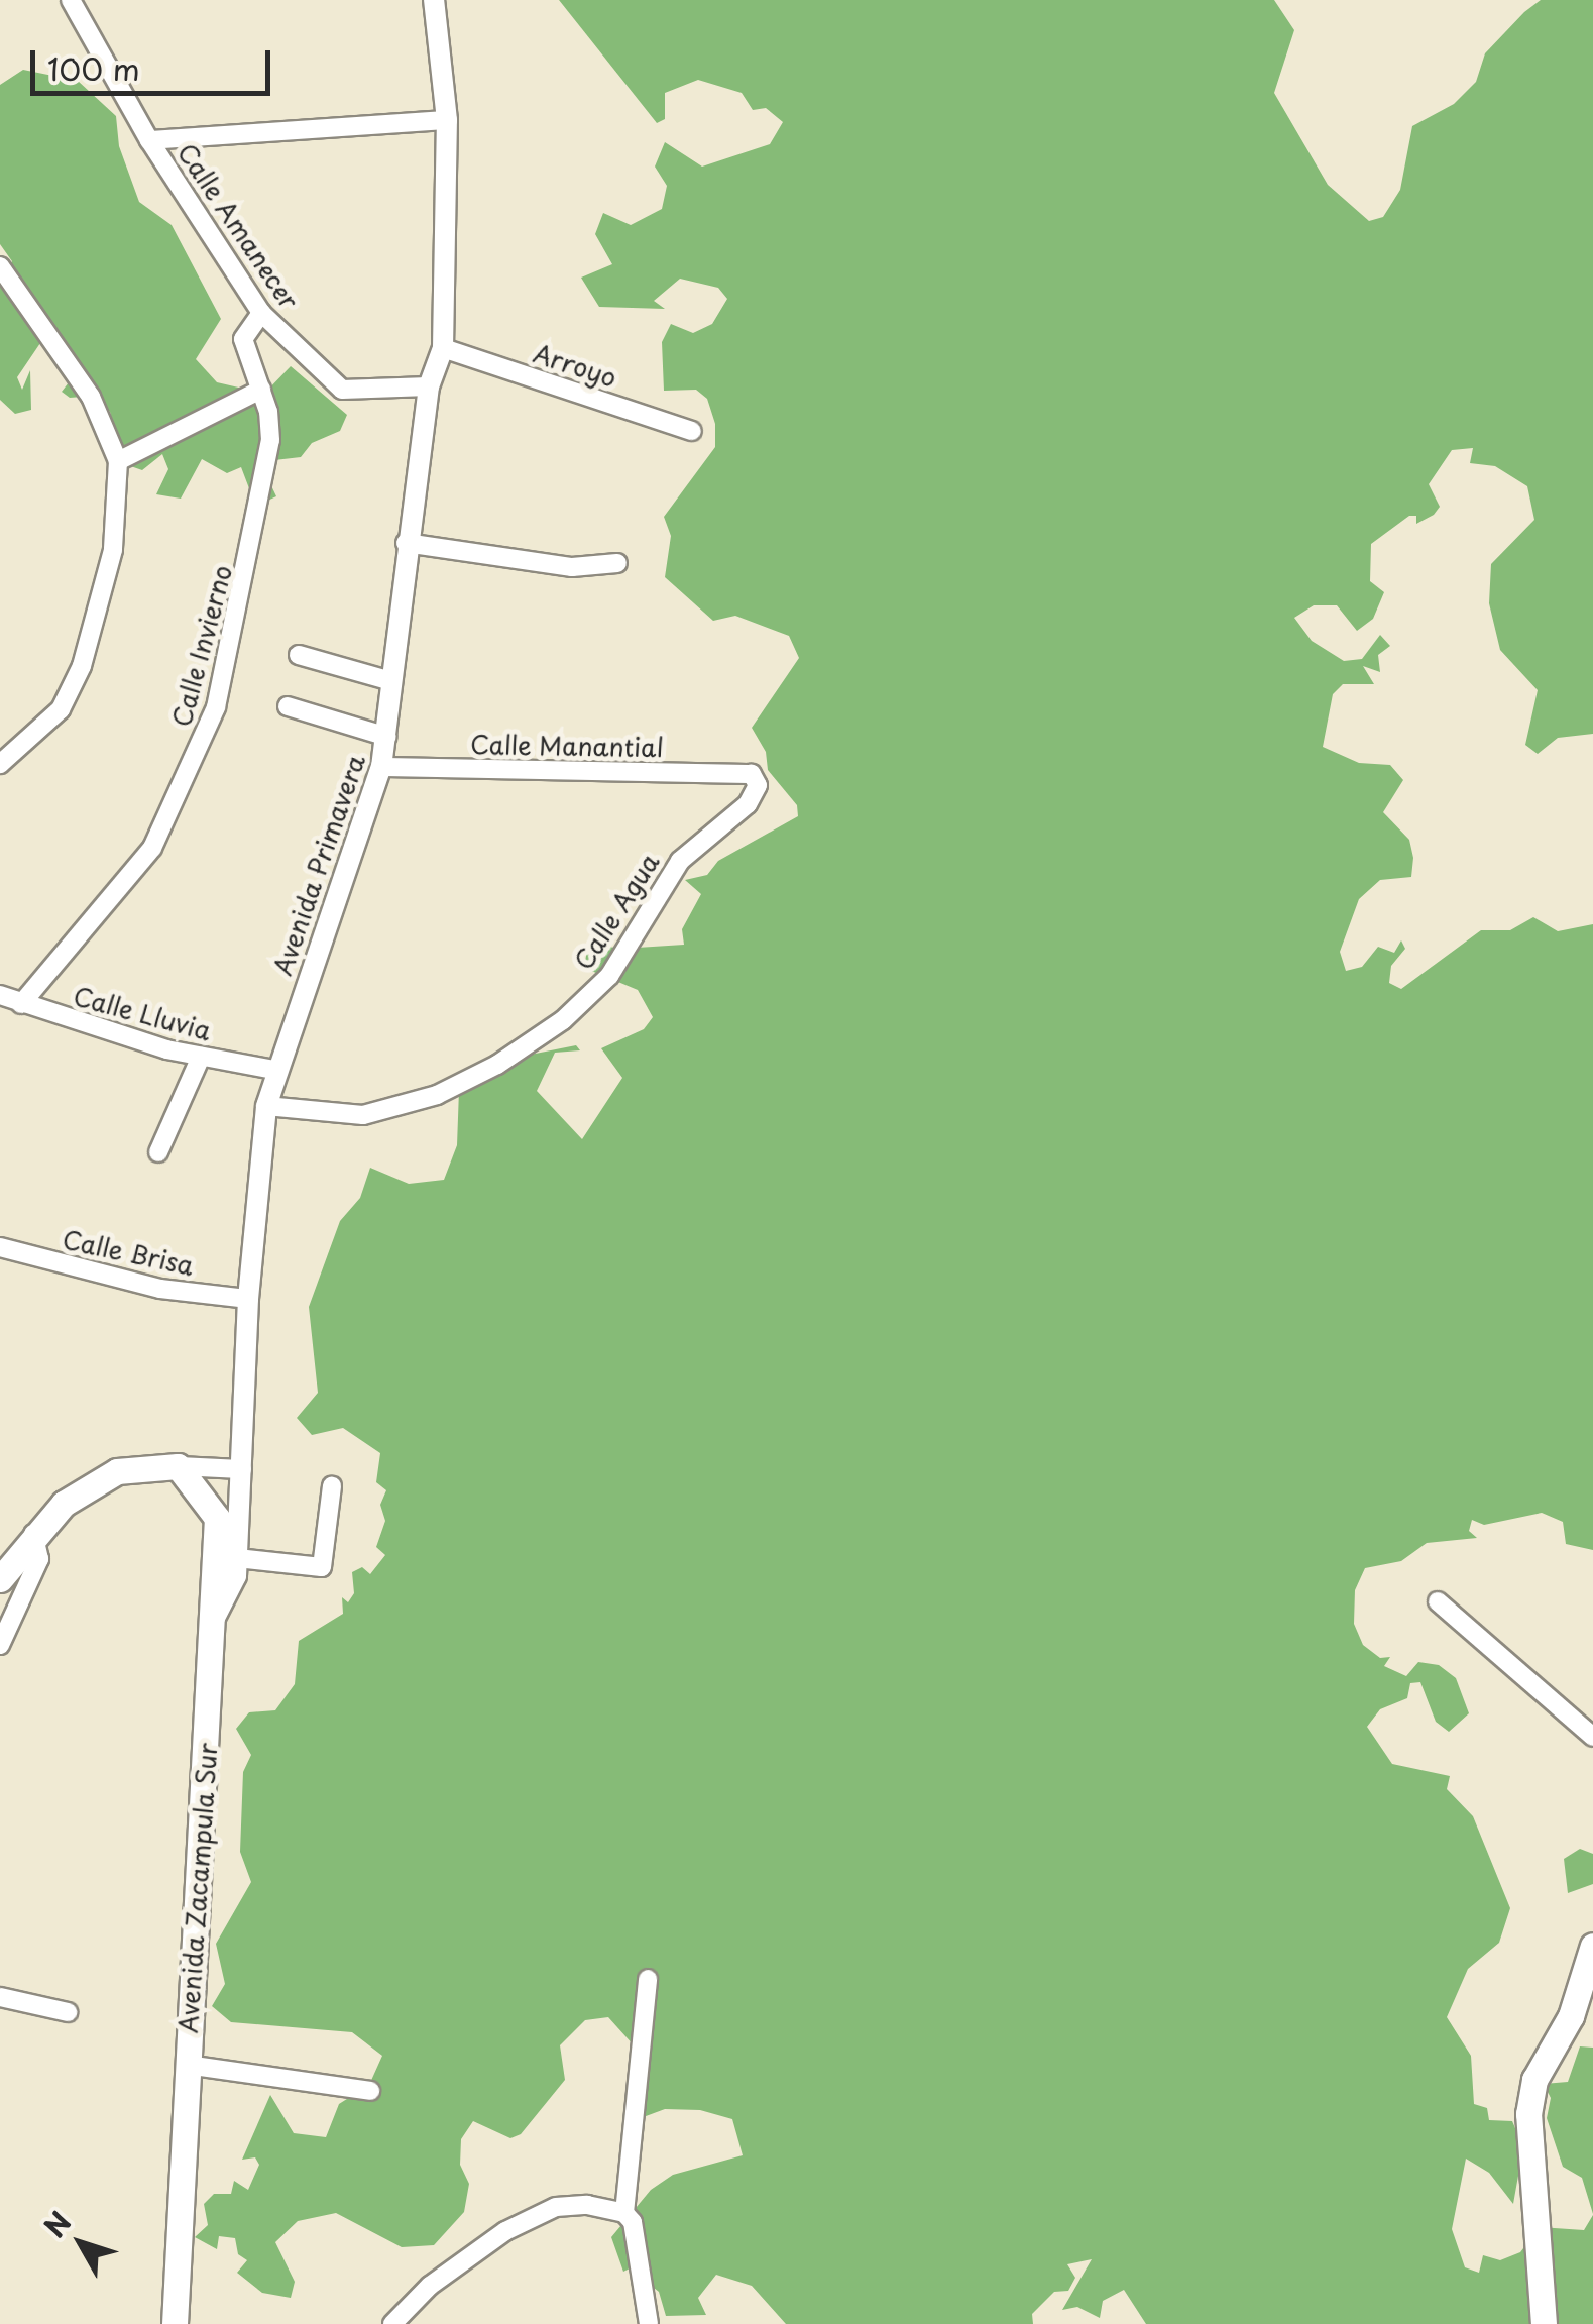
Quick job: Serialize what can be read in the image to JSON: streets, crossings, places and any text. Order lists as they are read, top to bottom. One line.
{"streets":{"main road":["Avenida Zacampula Sur"],"street":["Calle Amanecer","Arroyo","Calle Invierno","Calle Manantial","Avenida Primavera","Calle Agua","Calle Lluvia","Calle Brisa"]},"crossings":[["Calle Amanecer","Calle Invierno"],["Calle Amanecer","Avenida Primavera"],["Arroyo","Avenida Primavera"],["Calle Invierno","Calle Lluvia"],["Calle Manantial","Avenida Primavera"],["Calle Manantial","Calle Agua"],["Avenida Primavera","Calle Agua"],["Avenida Primavera","Calle Lluvia"],["Avenida Primavera","Calle Brisa"],["Avenida Primavera","Avenida Zacampula Sur"]],"scale_bar":"100 m","north":"top left"}
